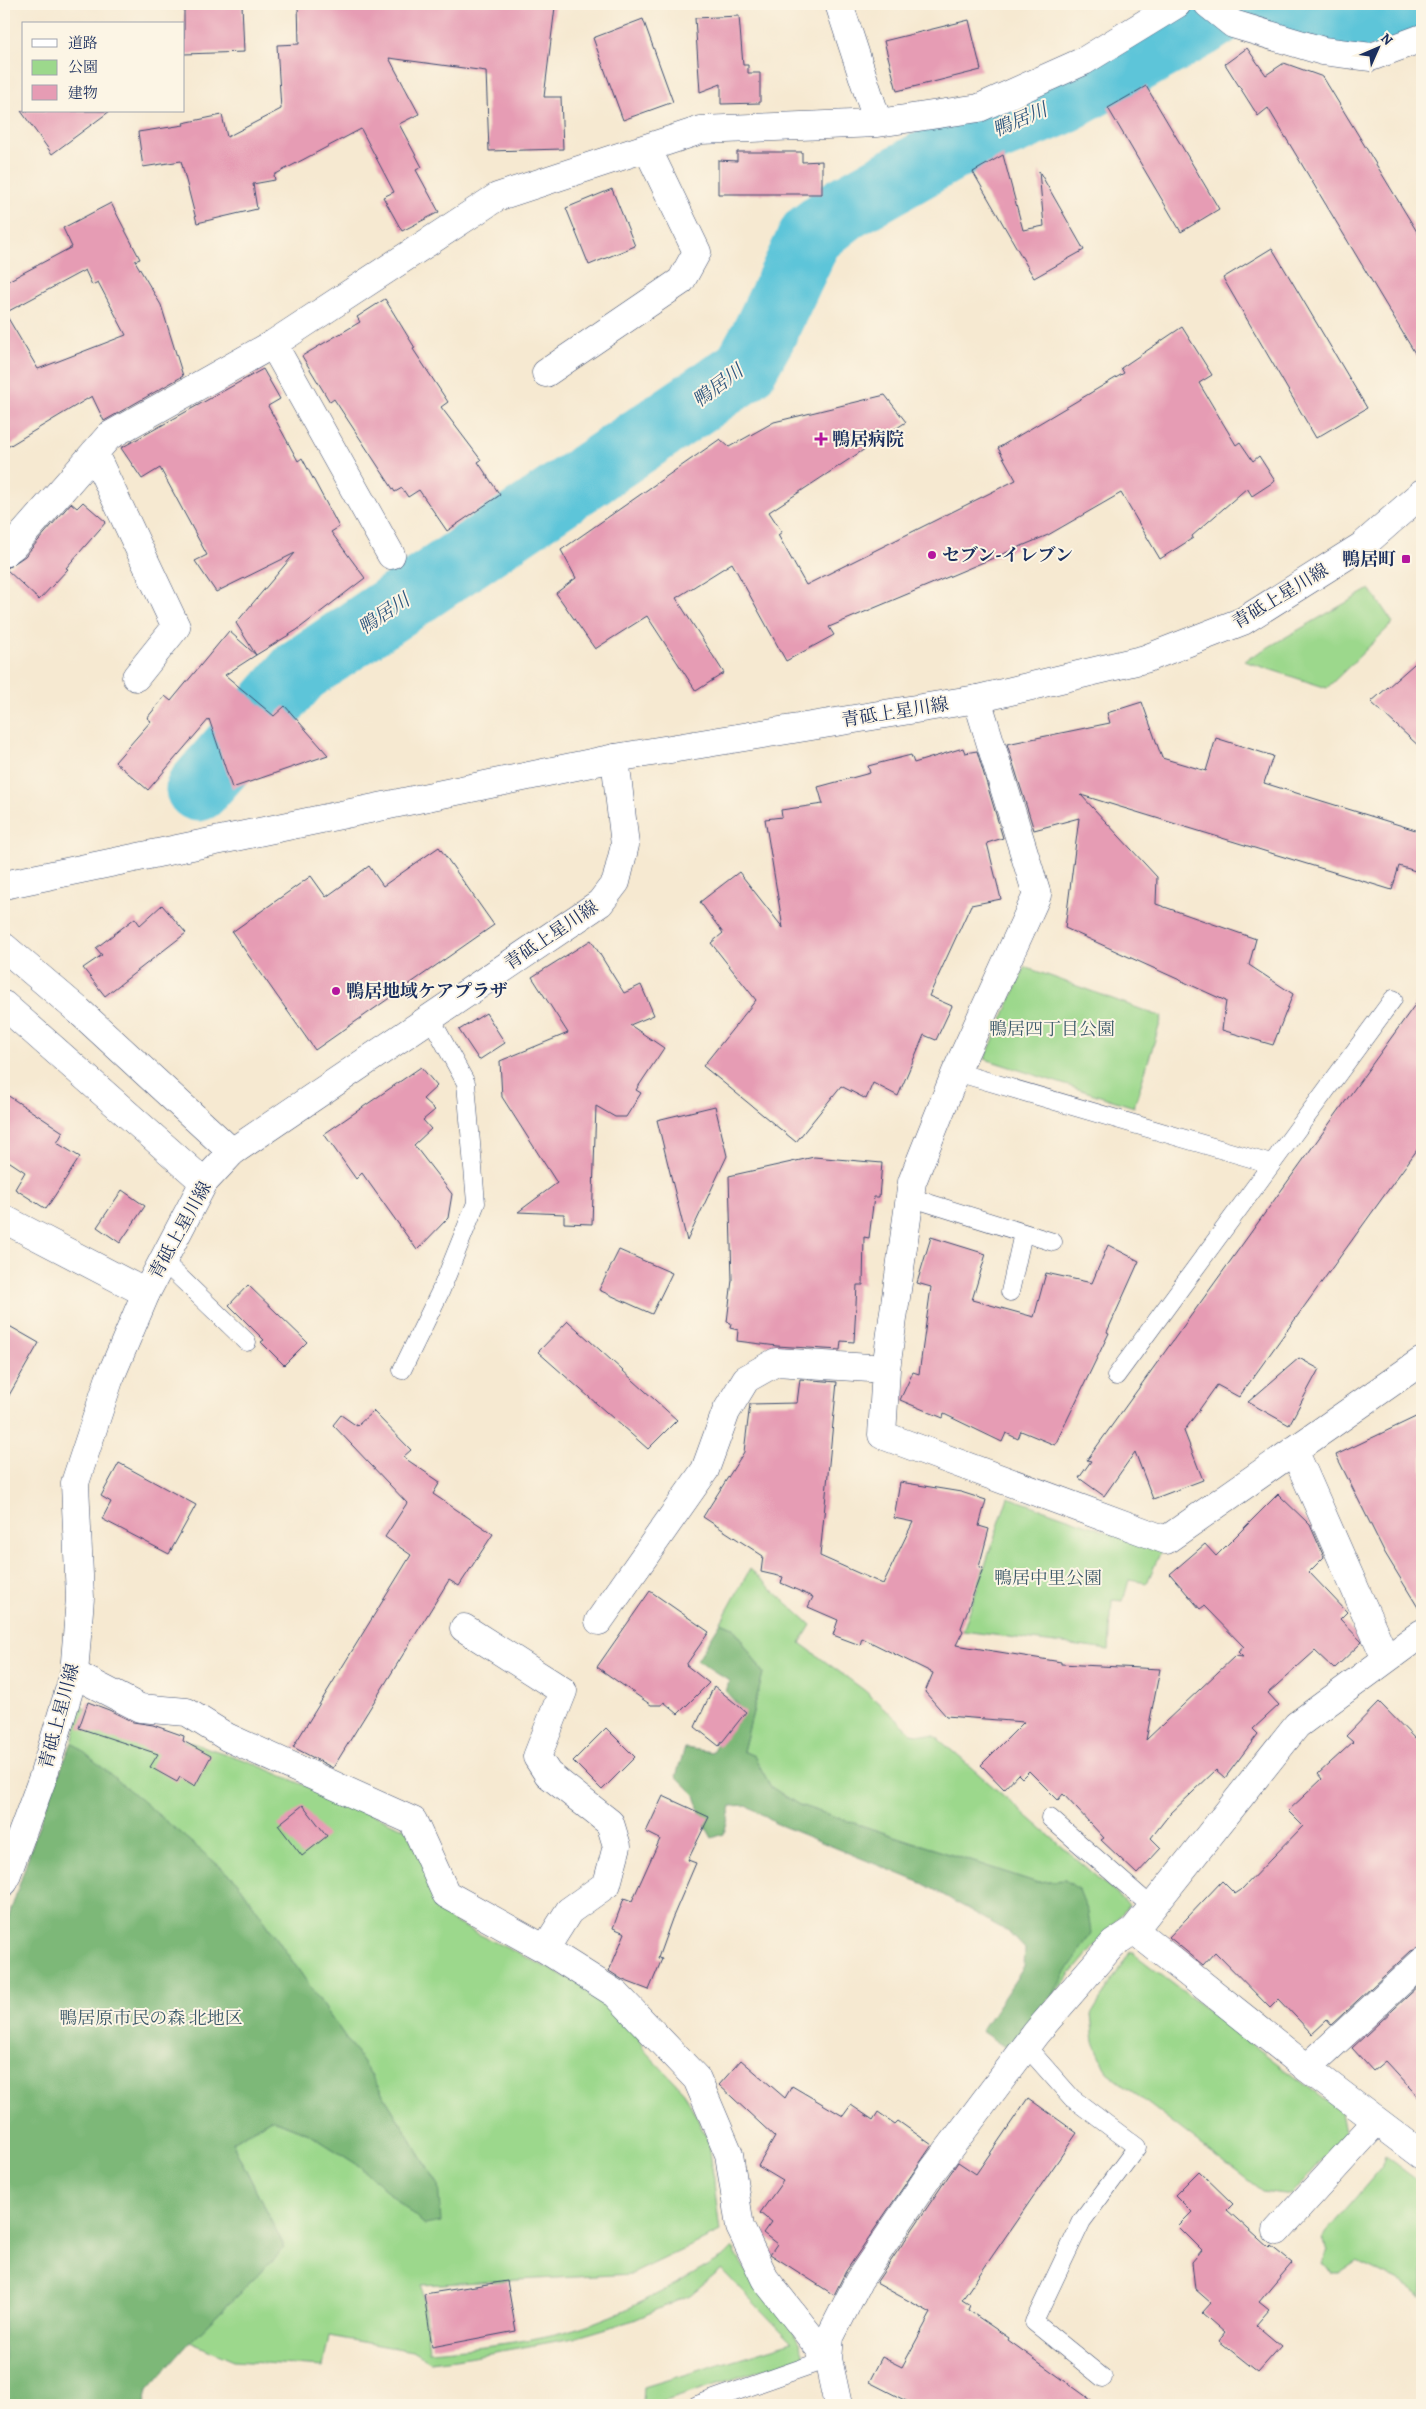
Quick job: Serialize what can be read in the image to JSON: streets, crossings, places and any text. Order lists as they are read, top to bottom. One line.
{"streets":{"street":["青砥上星川線"]},"water":["鴨居川"],"parks":["鴨居四丁目公園","鴨居中里公園","鴨居原市民の森 北地区"],"places":{"health":["鴨居病院"],"other":["セブン-イレブン","鴨居地域ケアプラザ"],"transit":["鴨居町"]},"legend":["道路","公園","建物"],"north":"top right"}
